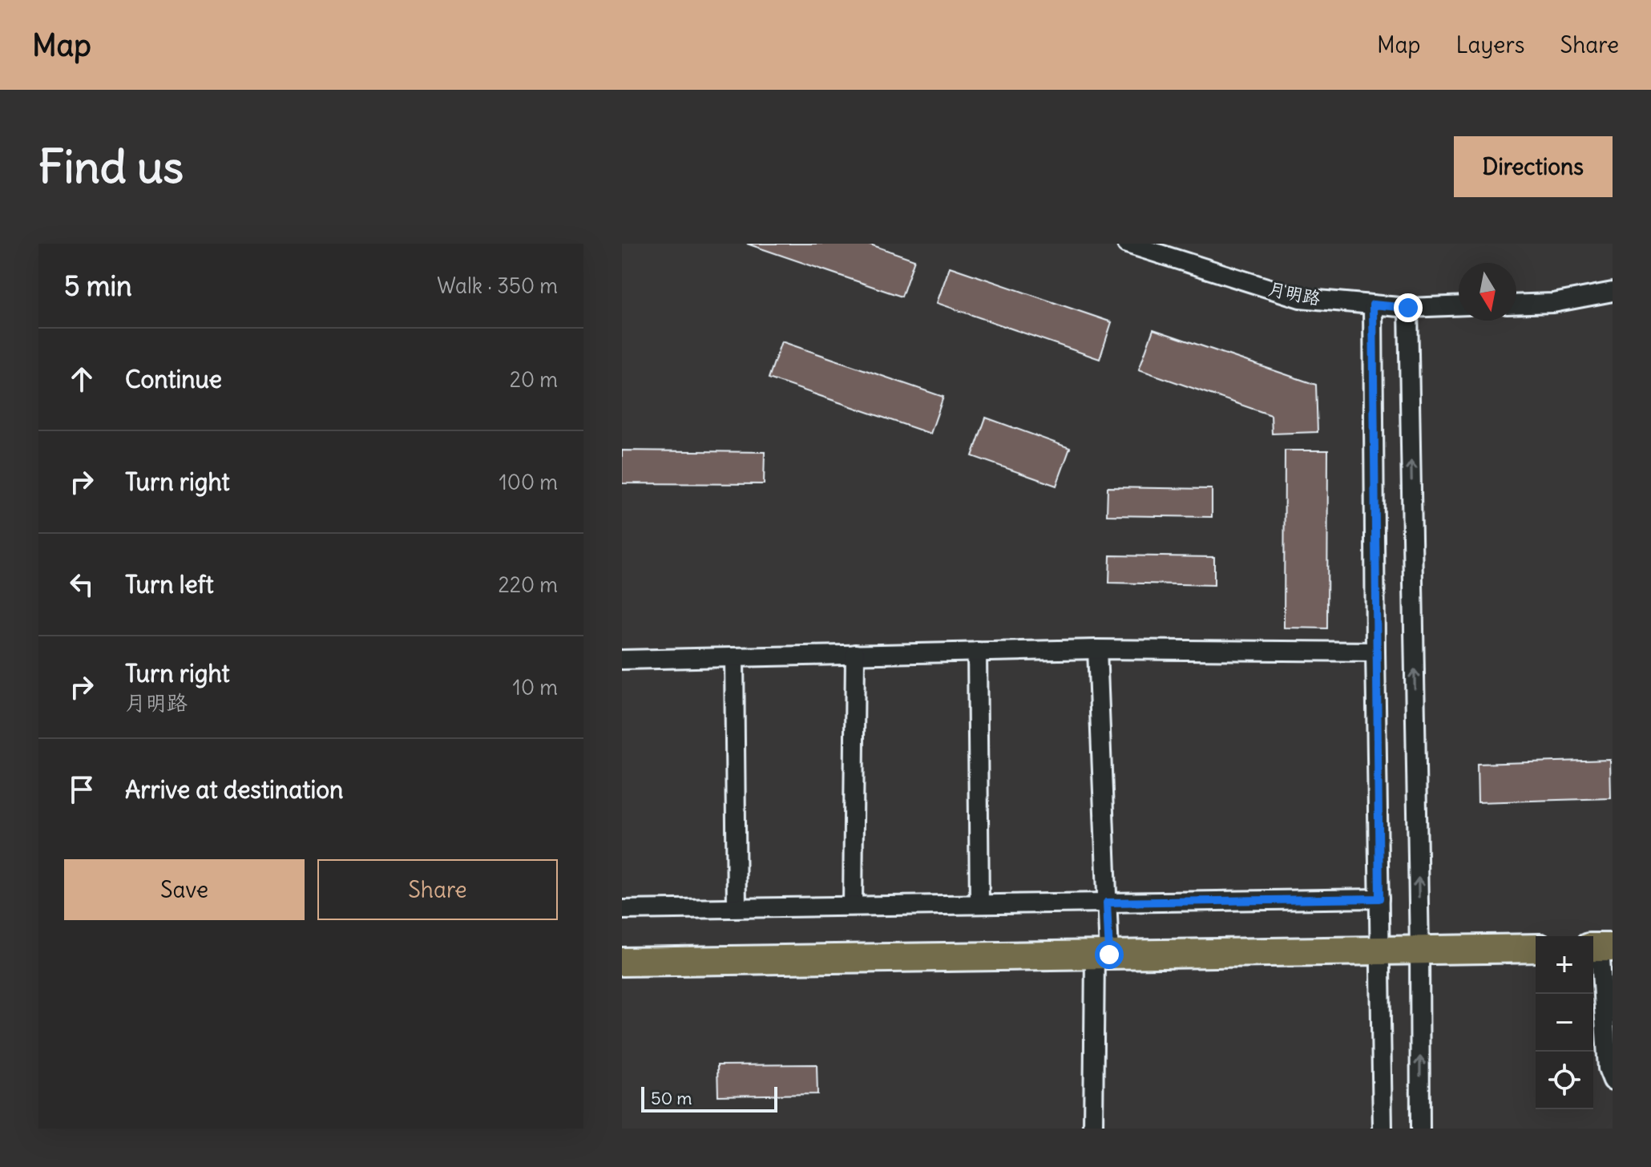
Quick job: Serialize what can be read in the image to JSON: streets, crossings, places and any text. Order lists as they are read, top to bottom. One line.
{"streets":{"street":["月明路"]},"scale_bar":"50 m","north":"bottom","page":{"header":"Map","nav":["Map","Layers","Share"],"buttons":["Directions",["Save","Share"]],"title":"Find us","heading":["5 min","Walk · 350 m"],"list":[["Continue","20 m"],["Turn right","100 m"],["Turn left","220 m"],["Turn right","月明路","10 m"],"Arrive at destination"],"map_buttons":["+","−"],"scale":"50 m"}}
